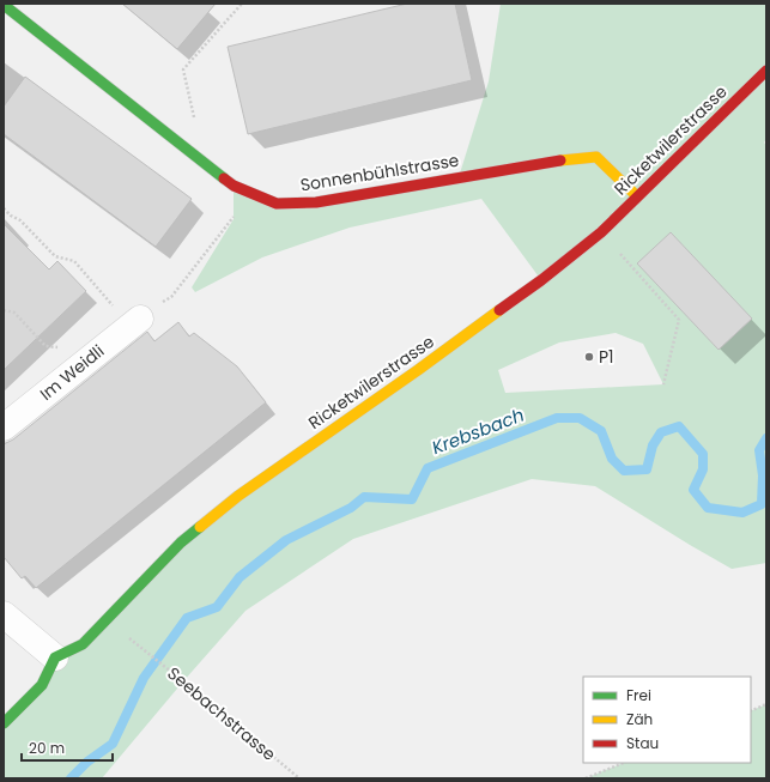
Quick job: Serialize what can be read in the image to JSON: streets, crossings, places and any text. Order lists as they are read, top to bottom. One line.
{"streets":{"street":["Ricketwilerstrasse","Sonnenbühlstrasse","Im Weidli"],"path":["Seebachstrasse"]},"crossings":[["Ricketwilerstrasse","Sonnenbühlstrasse"]],"water":["Krebsbach"],"places":["P1"],"legend":["Frei","Zäh","Stau"],"scale_bar":"20 m"}
